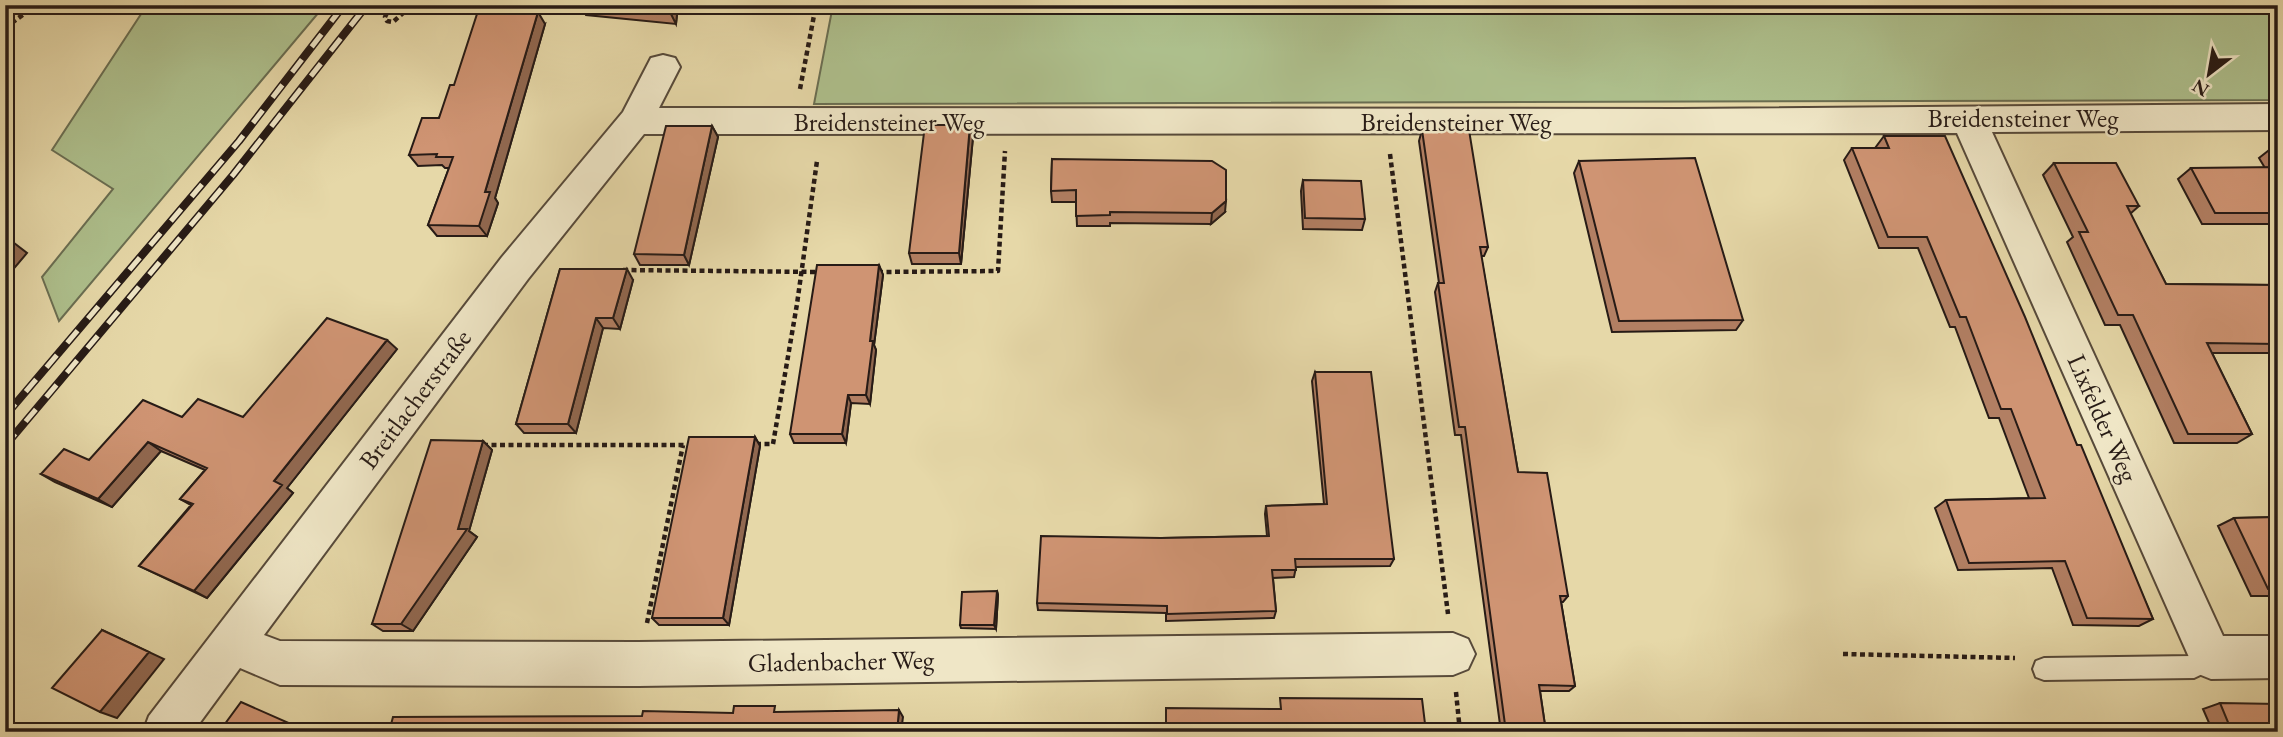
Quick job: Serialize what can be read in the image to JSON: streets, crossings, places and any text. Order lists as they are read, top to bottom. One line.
{"streets":{"street":["Breidensteiner Weg","Breitlacherstraße","Lixfelder Weg","Gladenbacher Weg"]},"crossings":[["Breidensteiner Weg","Breitlacherstraße"],["Breidensteiner Weg","Lixfelder Weg"],["Breitlacherstraße","Gladenbacher Weg"]],"north":"bottom left"}
